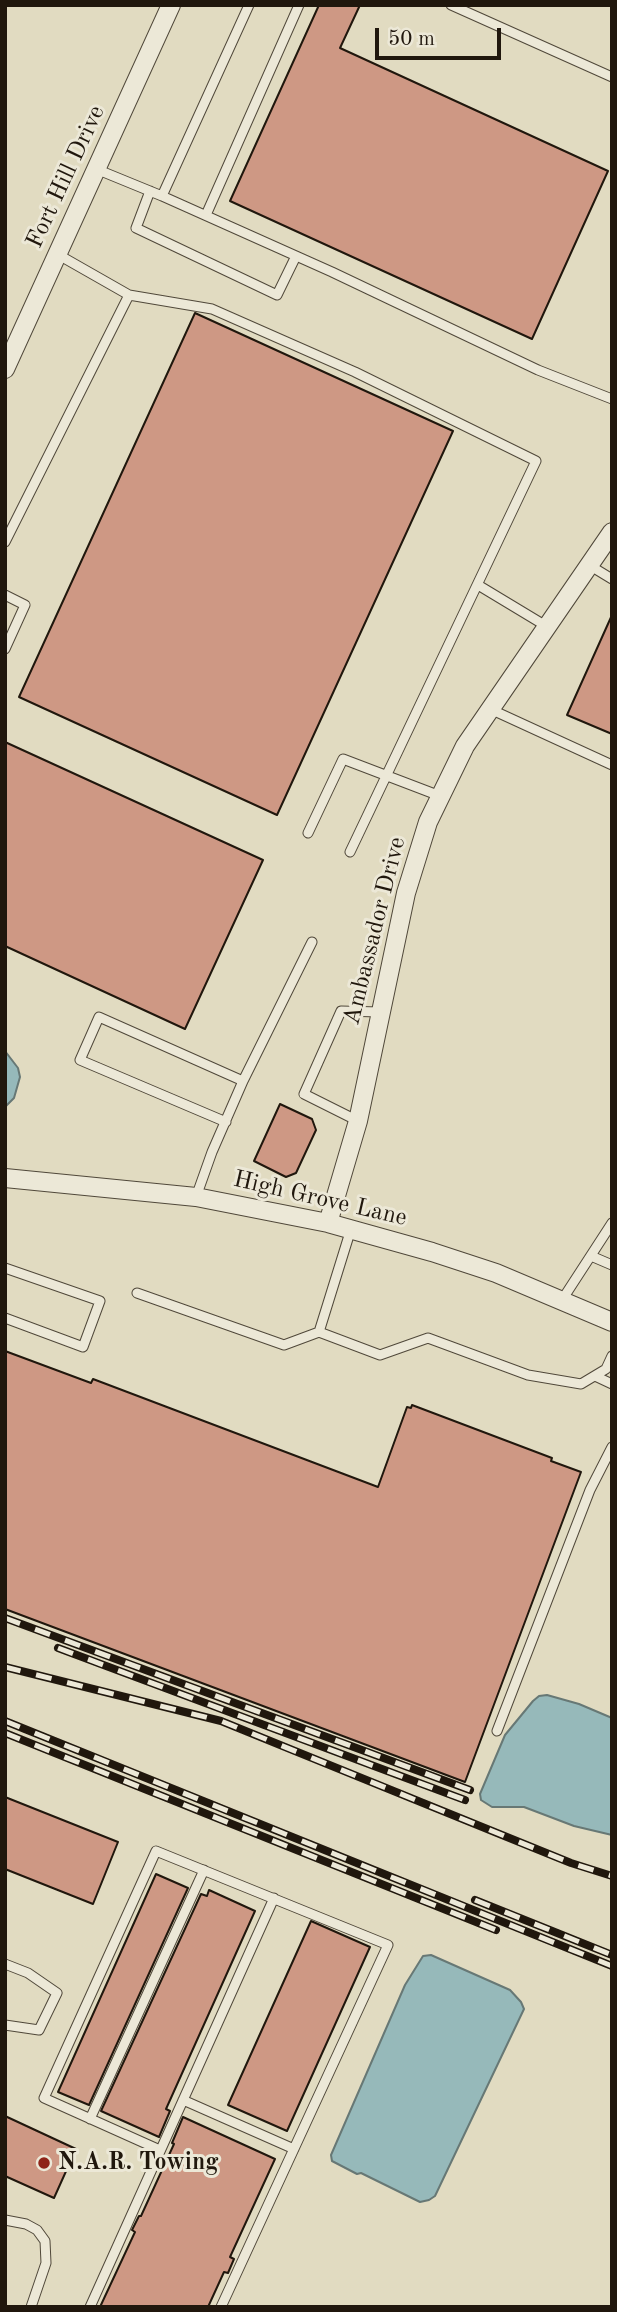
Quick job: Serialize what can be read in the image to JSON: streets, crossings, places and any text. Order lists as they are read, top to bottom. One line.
{"streets":{"street":["Fort Hill Drive","Ambassador Drive","High Grove Lane"]},"crossings":[["Ambassador Drive","High Grove Lane"]],"places":["N.A.R. Towing"],"scale_bar":"50 m"}
